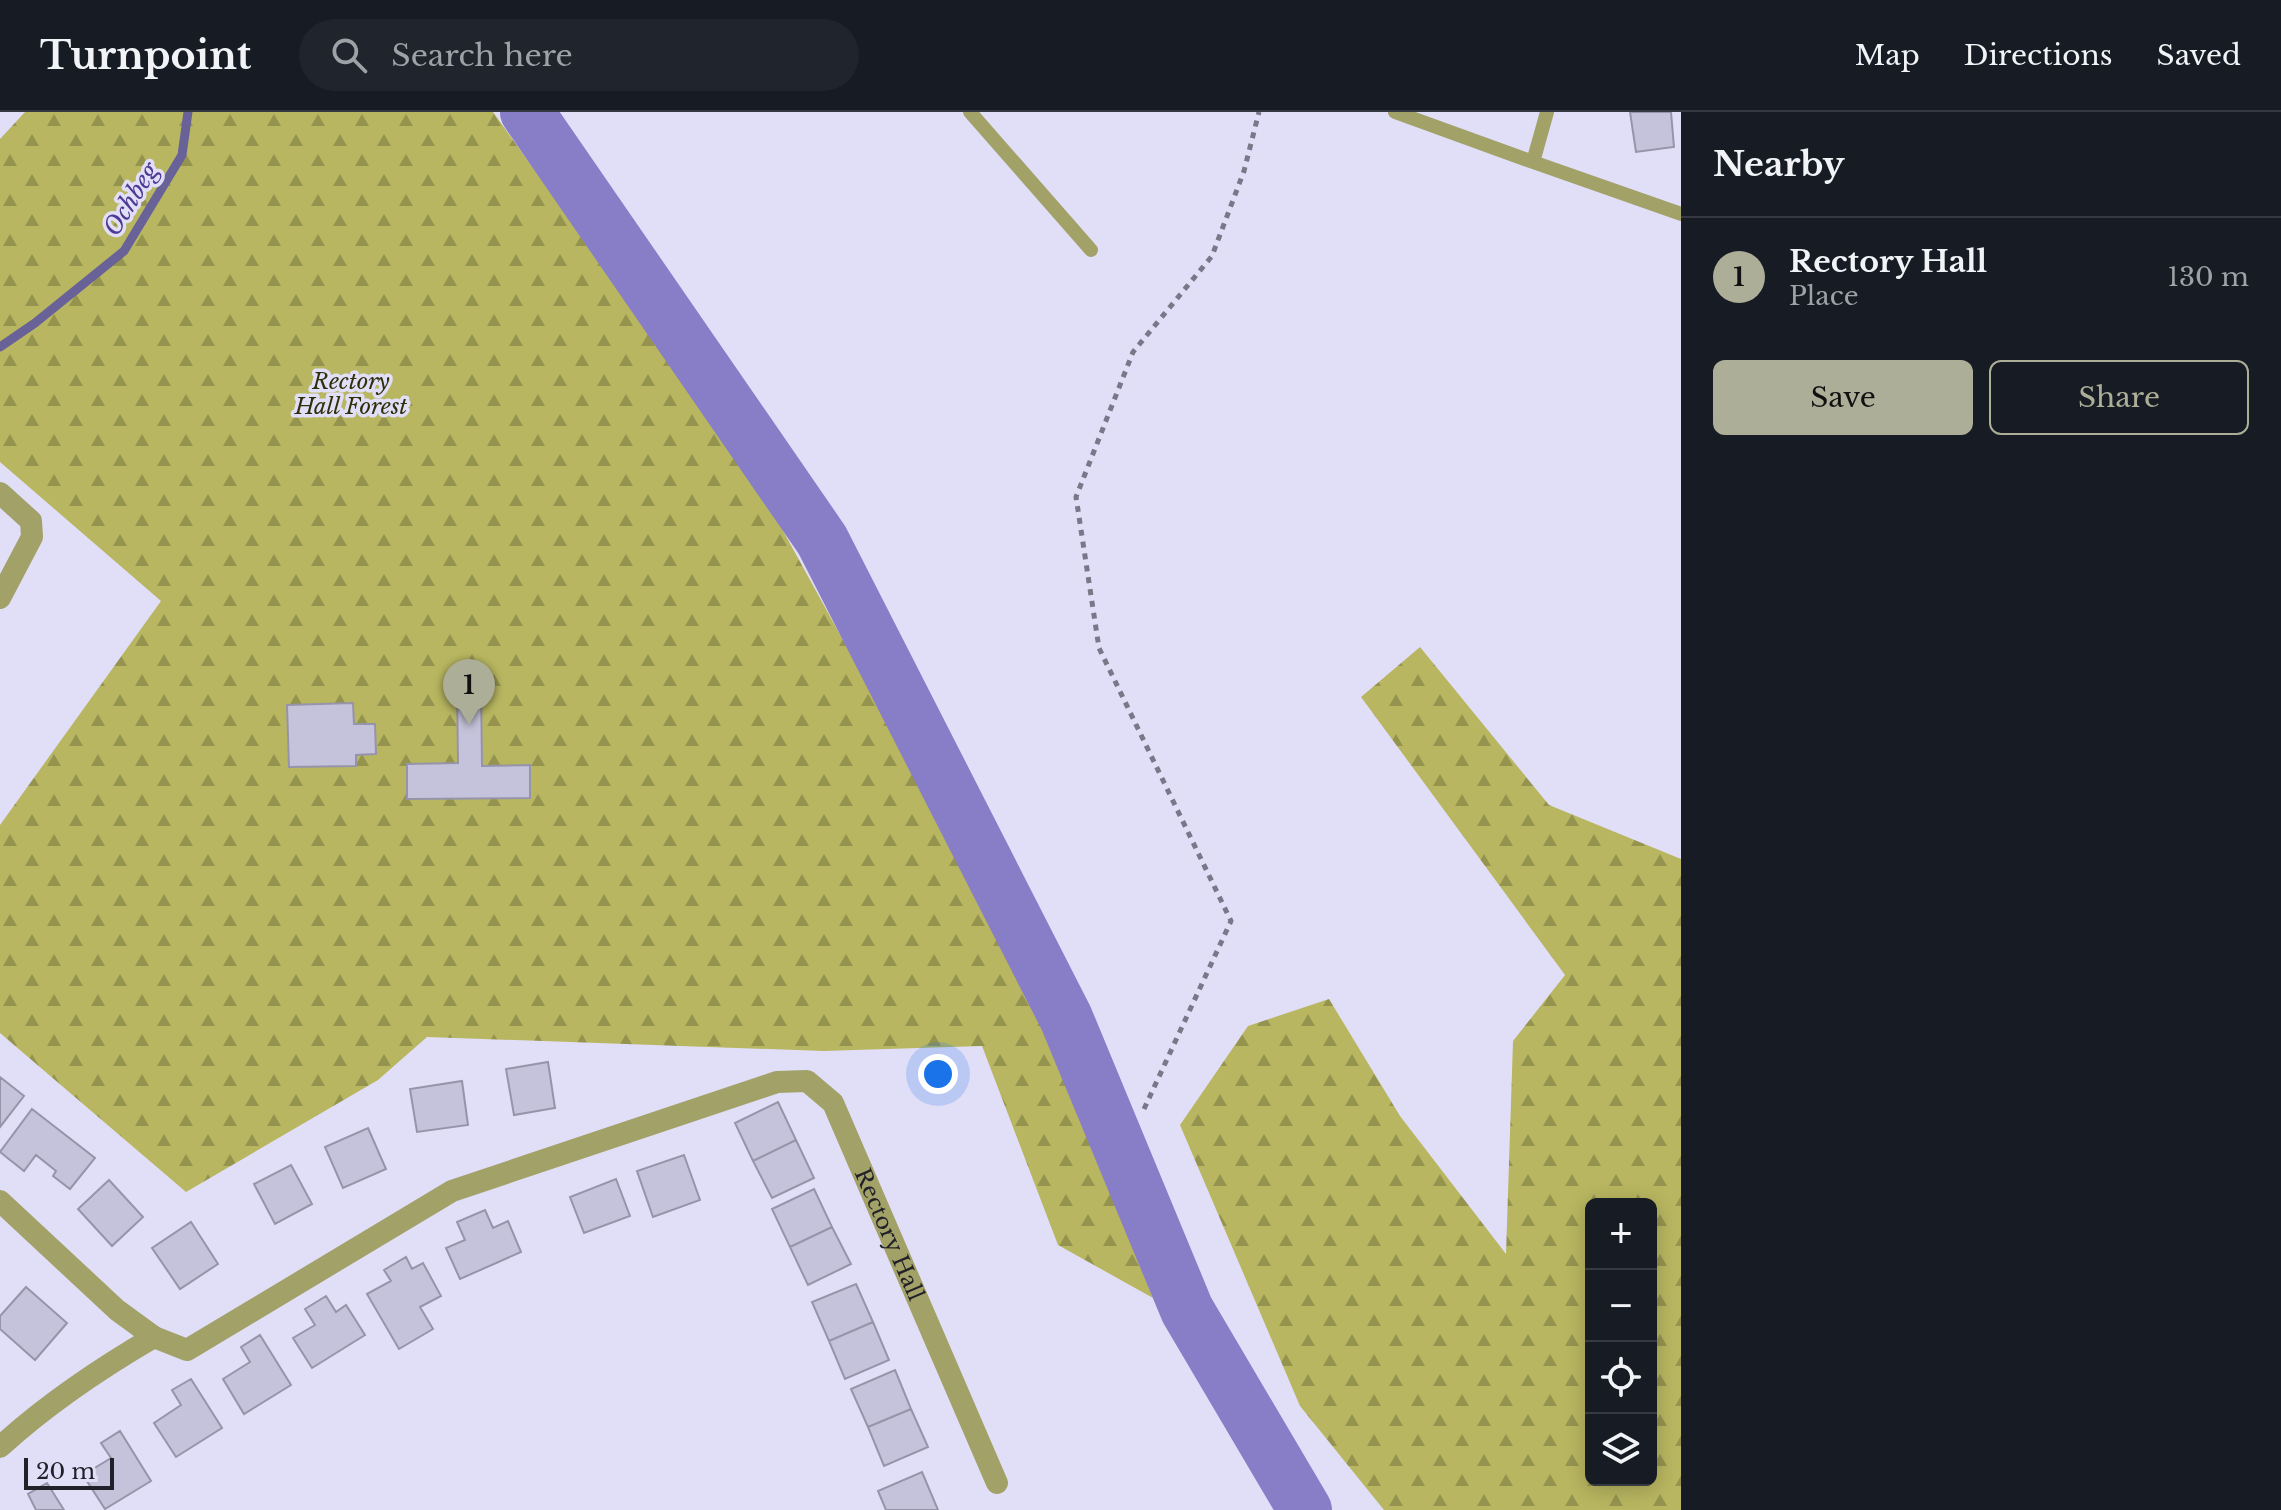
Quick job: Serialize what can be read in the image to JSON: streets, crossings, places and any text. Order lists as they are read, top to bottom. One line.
{"streets":{"street":["Rectory Hall"]},"water":["Ochbeg"],"parks":["Rectory Hall Forest"],"scale_bar":"20 m","page":{"header":"Turnpoint","search":"Search here","nav":["Map","Directions","Saved"],"heading":"Nearby","list":[{"mark":"1","name":"Rectory Hall","note":"Place","value":"130 m"}],"buttons":["Save","Share"],"pins":"1","map_buttons":["+","−"],"scale":"20 m"}}
